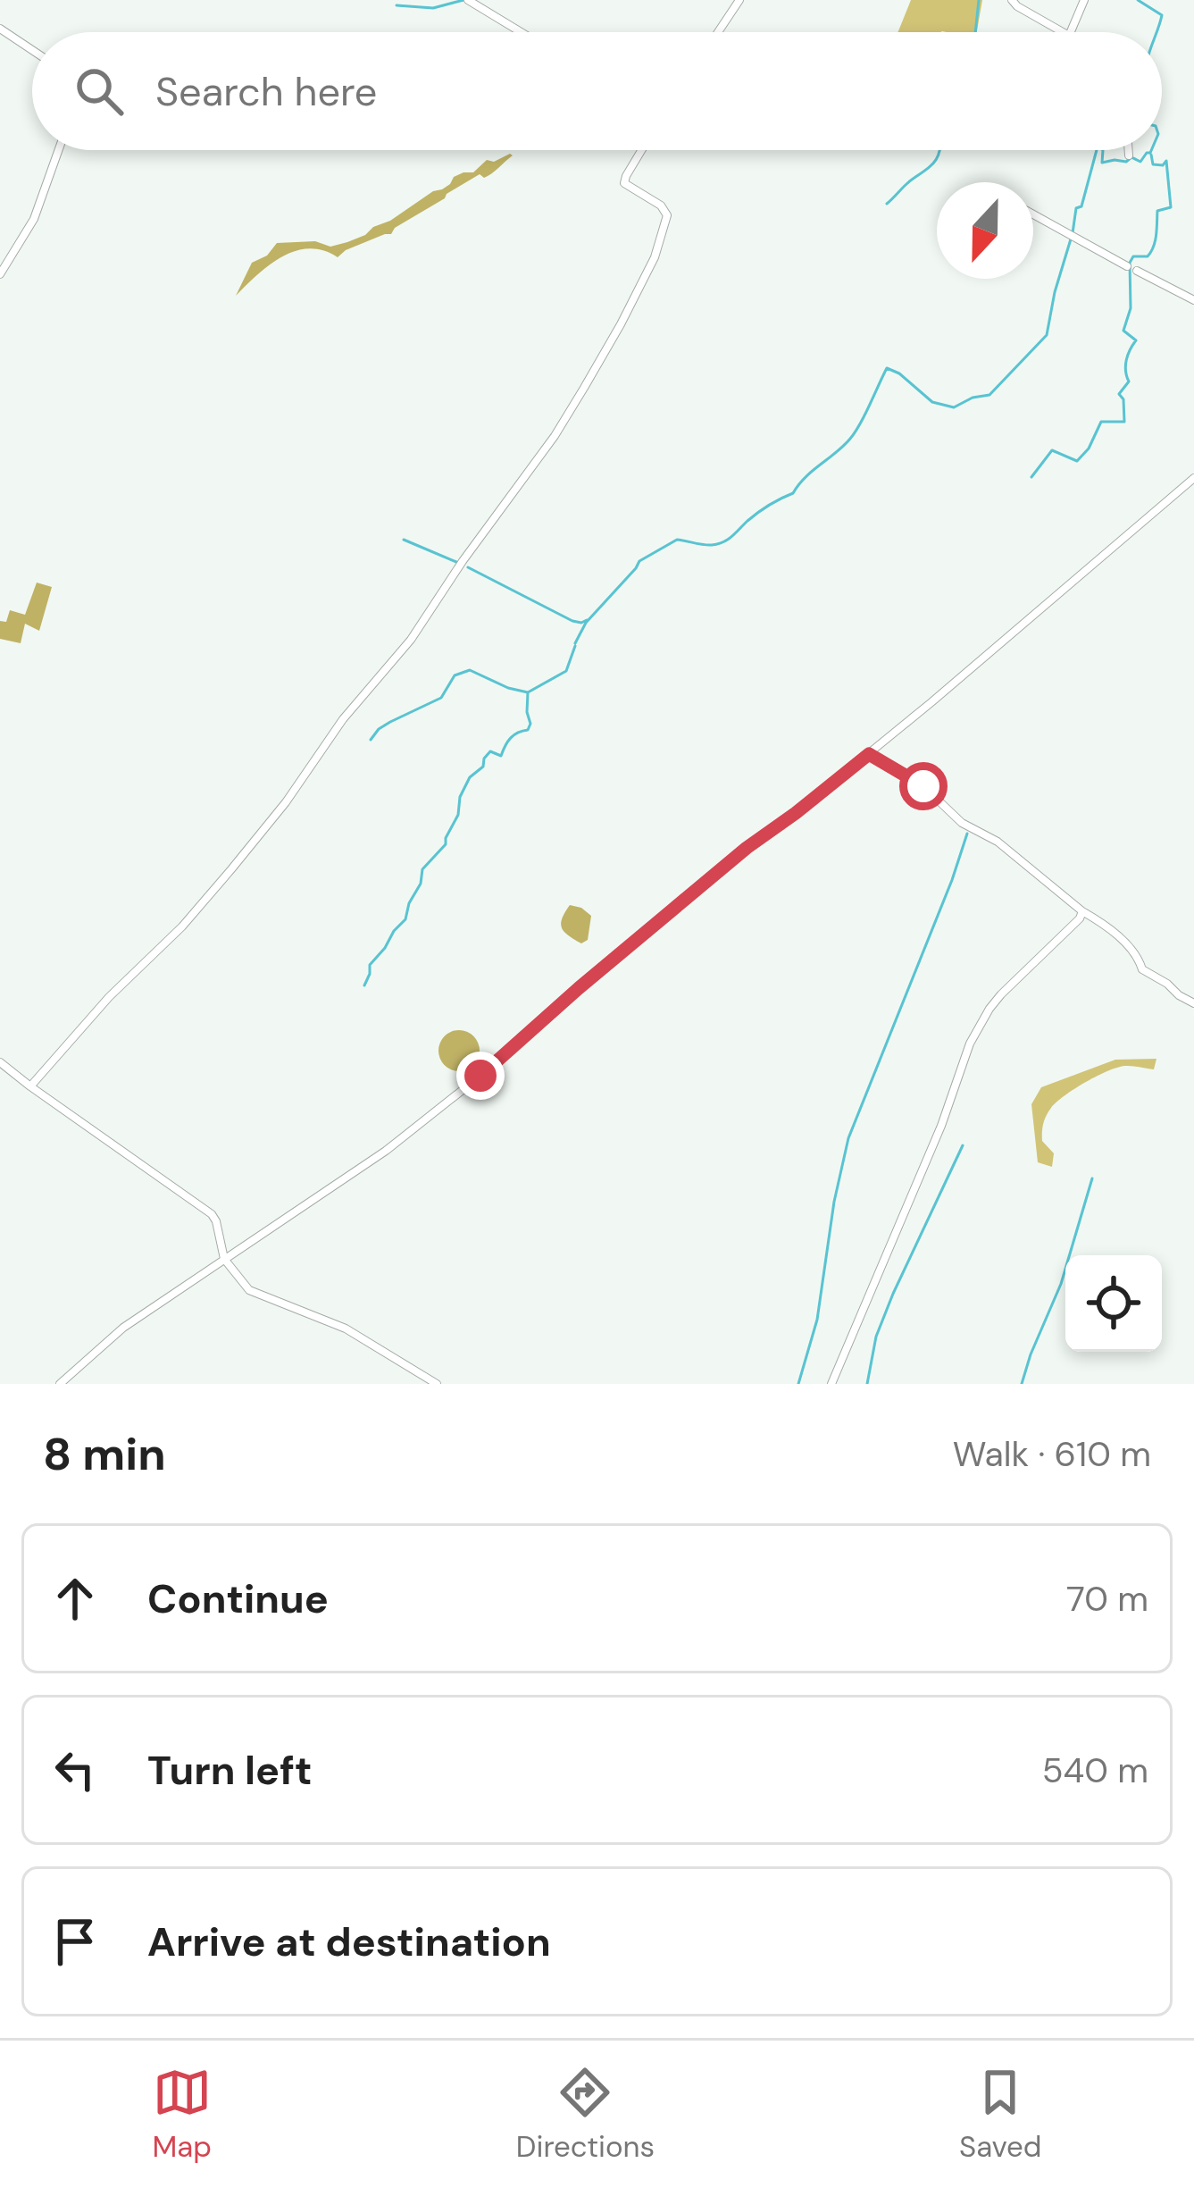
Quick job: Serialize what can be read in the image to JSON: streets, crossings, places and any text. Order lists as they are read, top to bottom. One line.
{"north":"bottom","page":{"search":"Search here","heading":["8 min","Walk · 610 m"],"list":[["Continue","70 m"],["Turn left","540 m"],"Arrive at destination"],"nav":["Map","Directions","Saved"]}}
